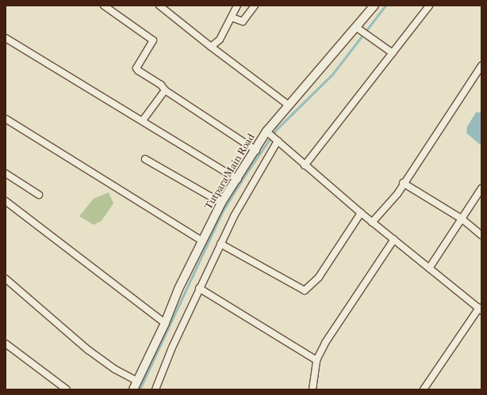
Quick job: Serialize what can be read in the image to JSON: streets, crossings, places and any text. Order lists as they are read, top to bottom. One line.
{"streets":{"street":["Tutpara Main Road"]}}
